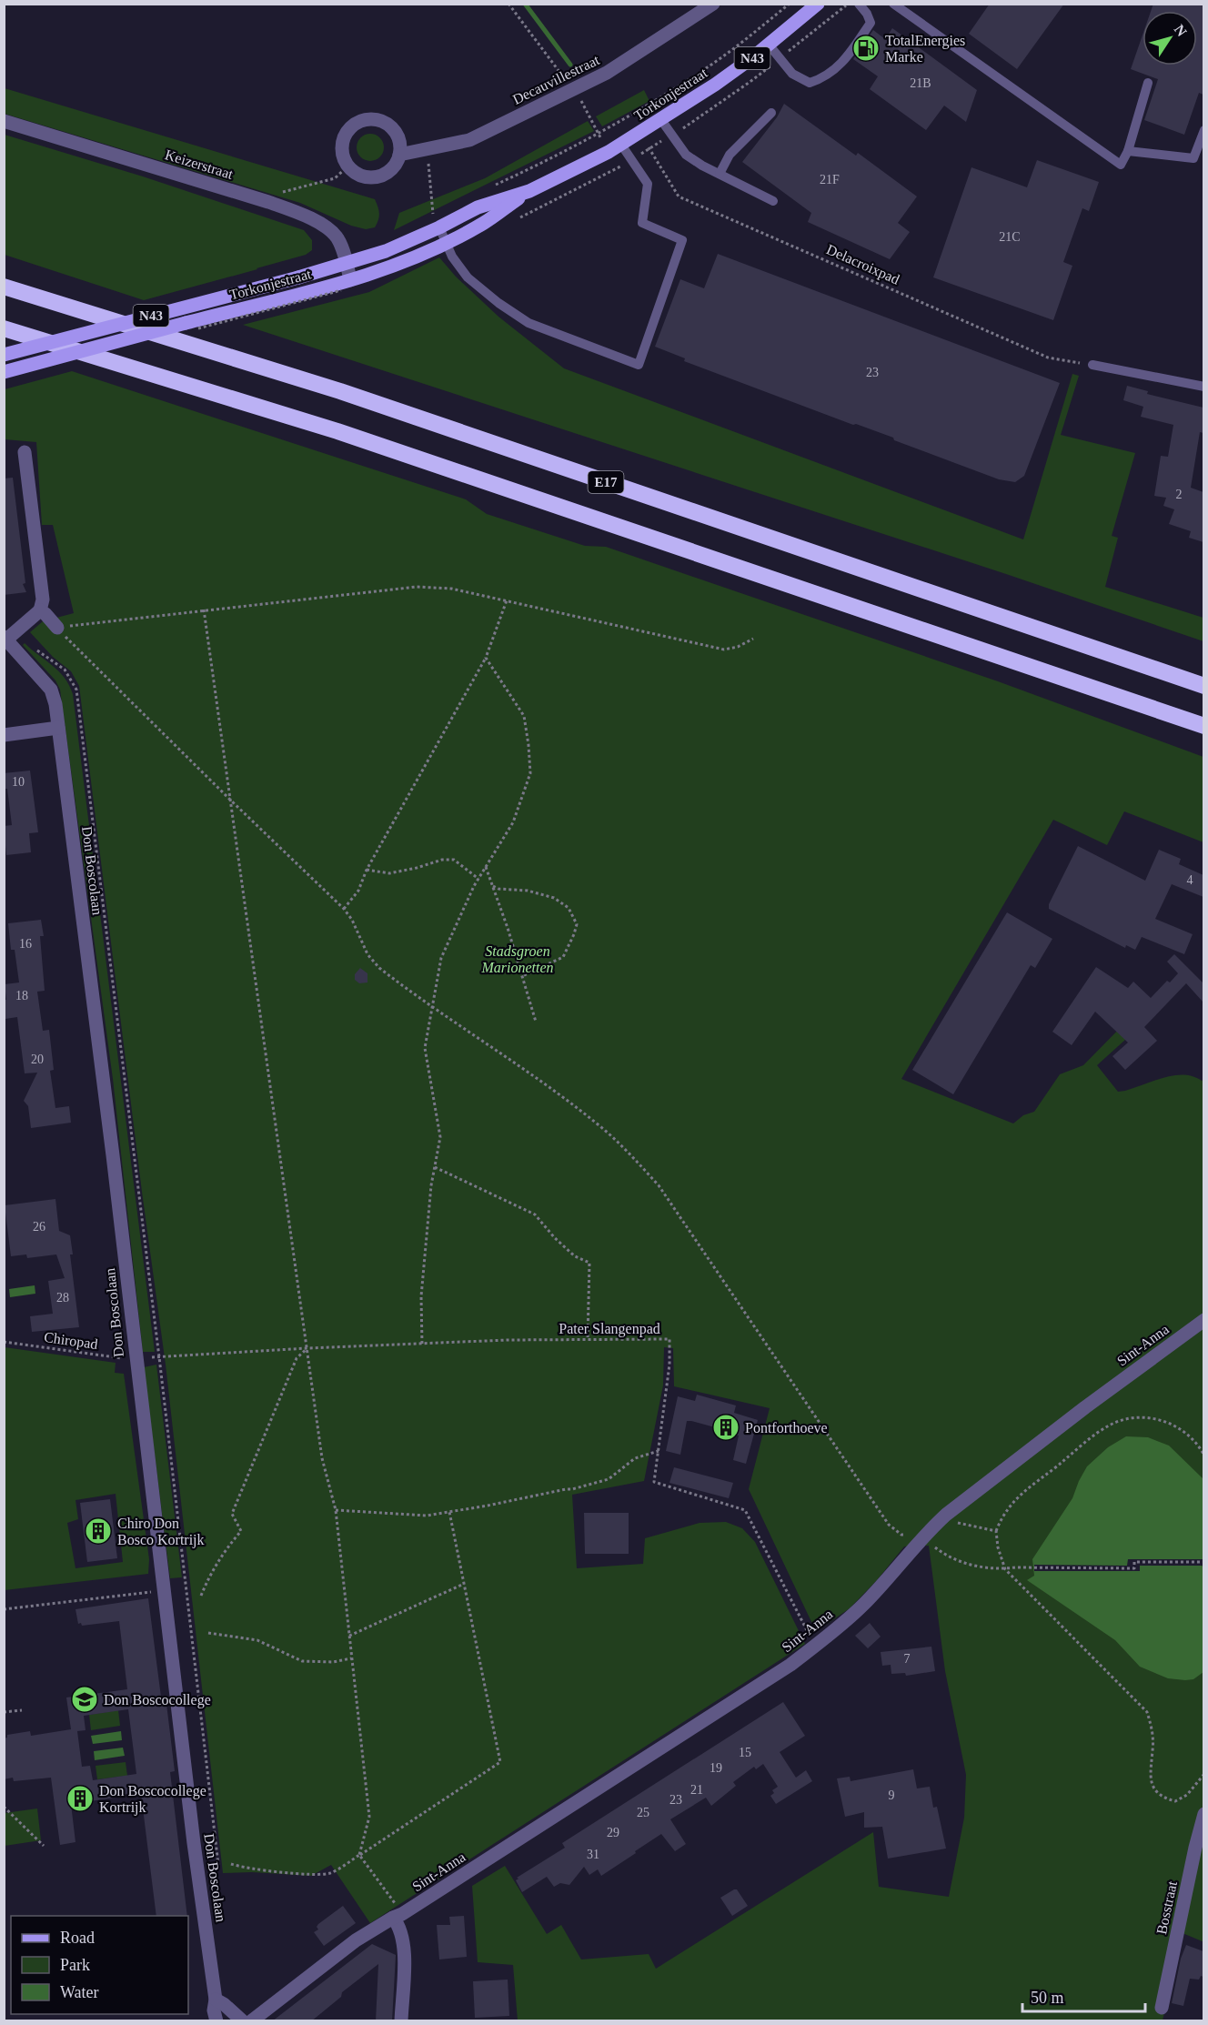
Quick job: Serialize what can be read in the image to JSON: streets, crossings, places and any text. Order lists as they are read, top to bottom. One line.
{"streets":{"highway":["E17"],"main road":["N43","Torkonjestraat"],"street":["Decauvillestraat","Keizerstraat","Don Boscolaan","Sint-Anna","Bosstraat"],"path":["Delacroixpad","Pater Slangenpad","Chiropad"]},"crossings":[["Torkonjestraat","Keizerstraat"],["Don Boscolaan","Chiropad"],["Pater Slangenpad","Sint-Anna"]],"parks":["Stadsgroen Marionetten"],"places":{"fuel station":["TotalEnergies Marke"],"building":["Pontforthoeve","Chiro Don Bosco Kortrijk","Don Boscocollege Kortrijk"],"school or university":["Don Boscocollege"]},"house_numbers":["21B","21F","21C","23","2","10","4","16","18","20","26","28","7","15","19","21","9","23","25","29","31"],"legend":["Road","Park","Water"],"scale_bar":"50 m","north":"top right"}
